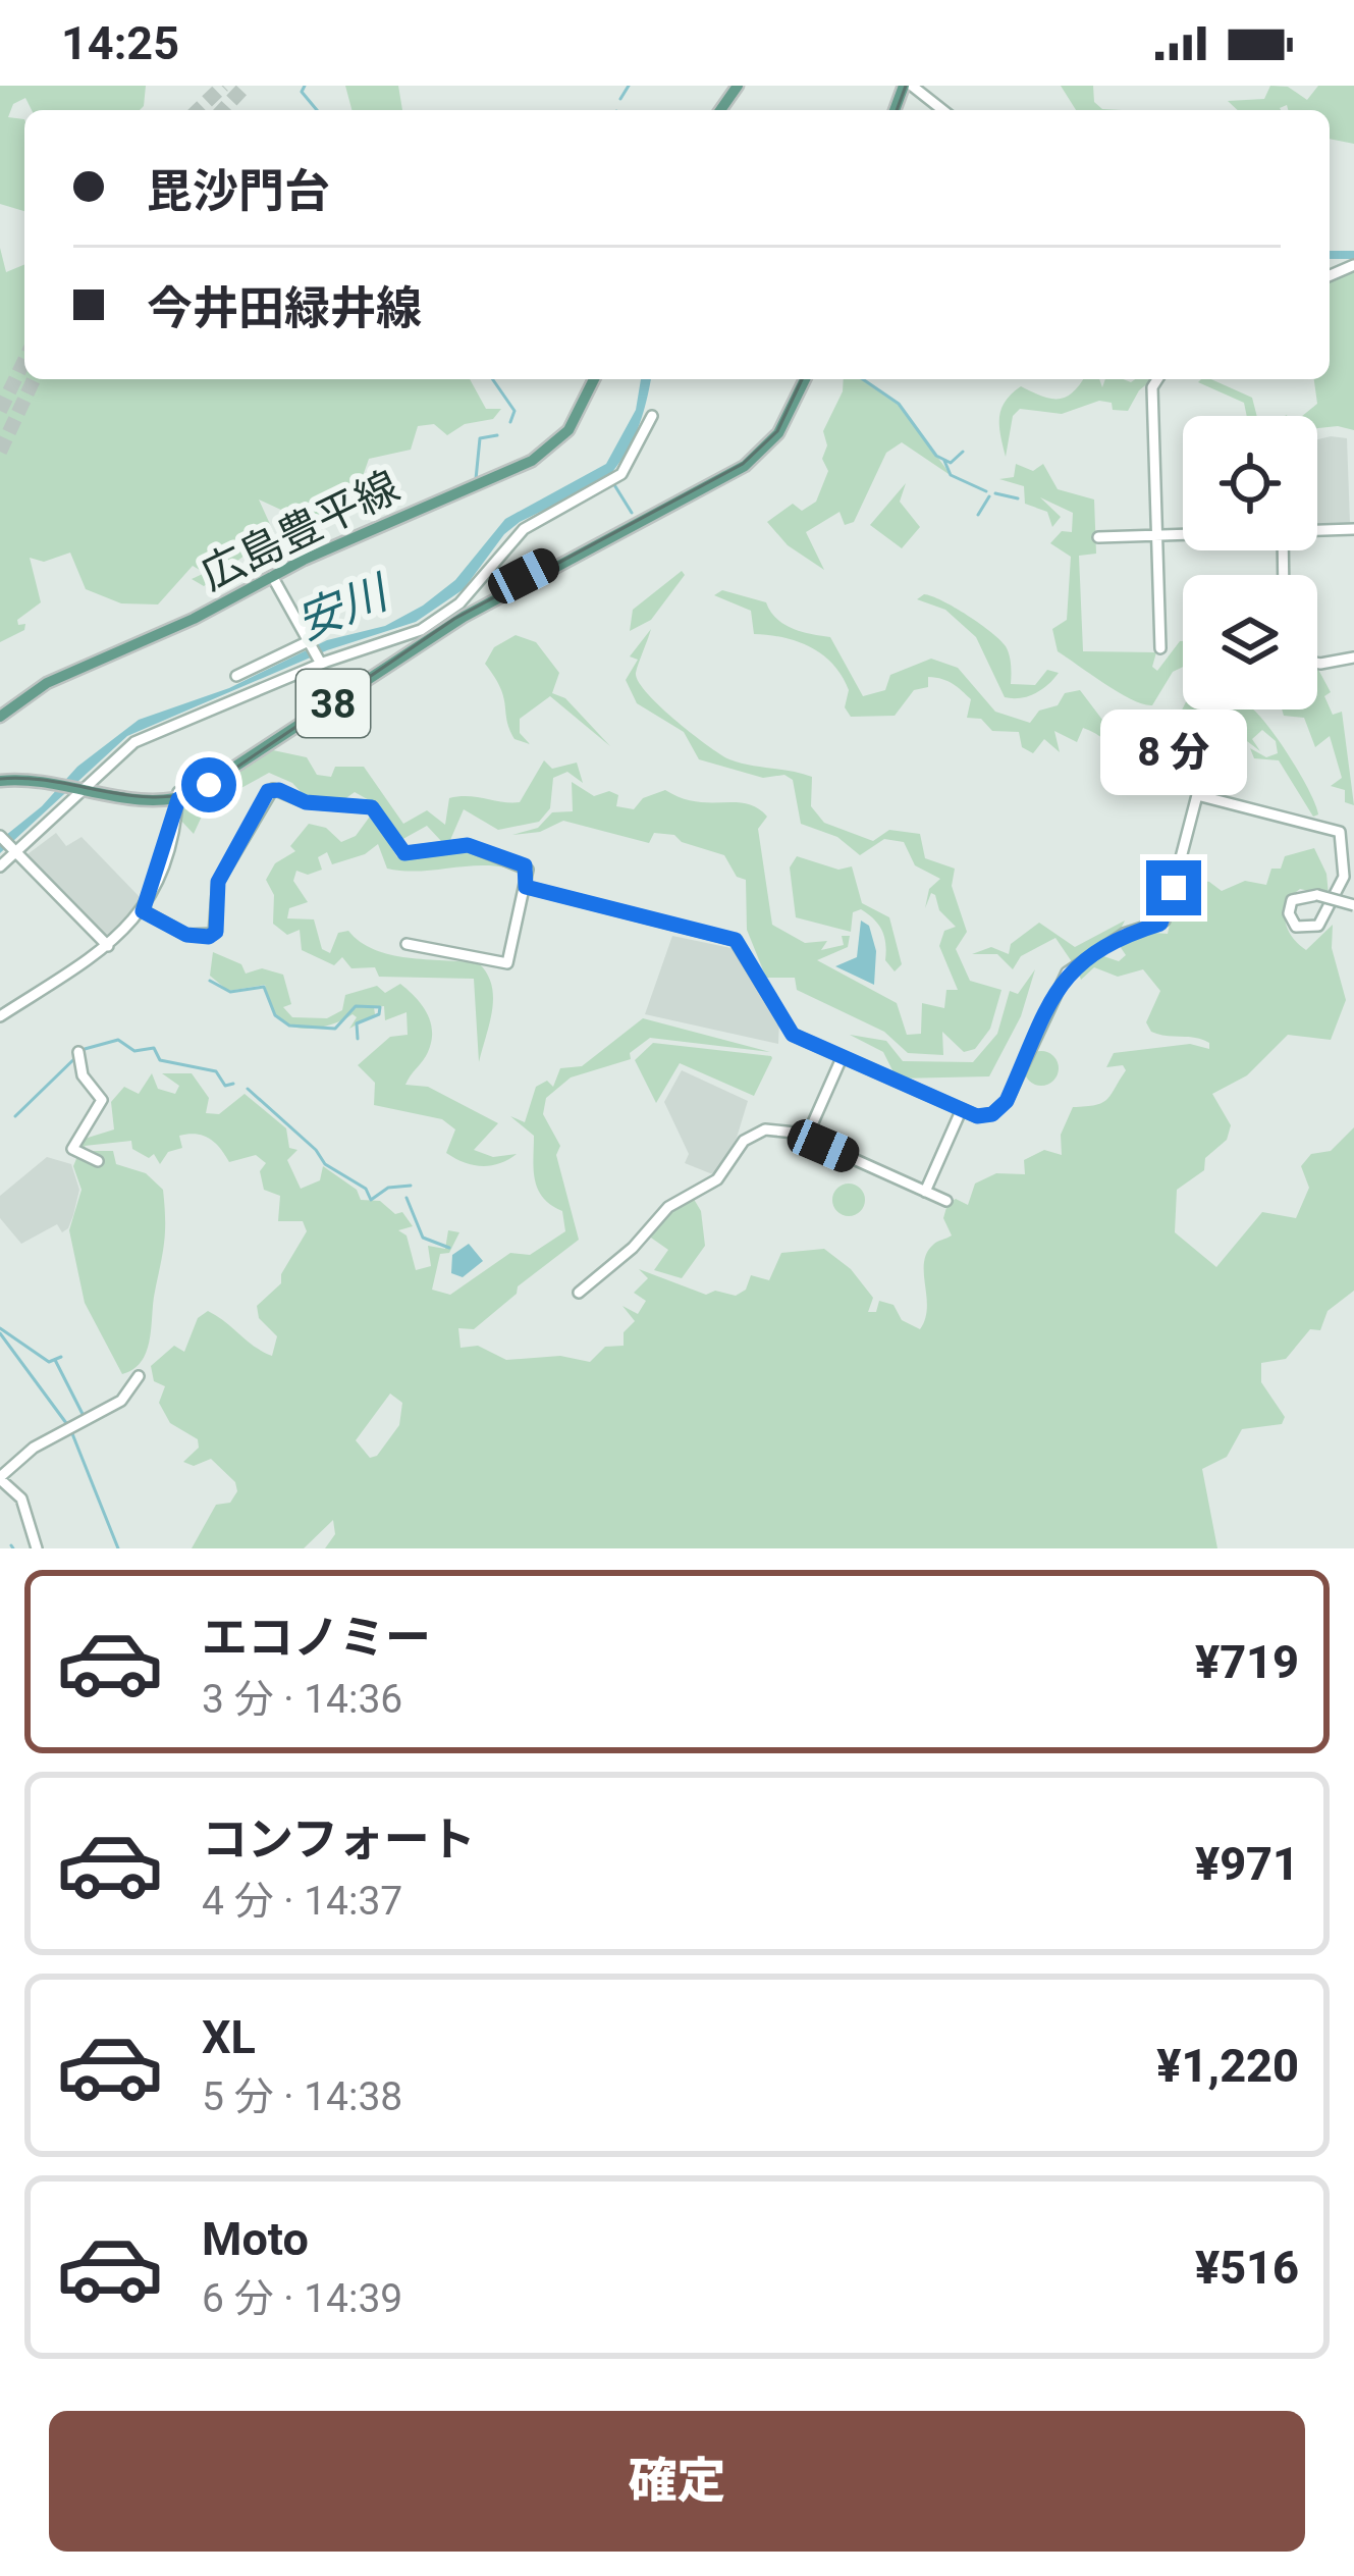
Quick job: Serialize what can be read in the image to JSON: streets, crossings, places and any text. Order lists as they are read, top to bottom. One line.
{"streets":{"main road":["広島豊平線","38"]},"water":["安川"],"page":{"status":"14:25","banner":["毘沙門台","今井田緑井線"],"bubble":"8 分","list":[{"name":"エコノミー","note":"3 分 · 14:36","value":"¥719"},{"name":"コンフォート","note":"4 分 · 14:37","value":"¥971"},{"name":"XL","note":"5 分 · 14:38","value":"¥1,220"},{"name":"Moto","note":"6 分 · 14:39","value":"¥516"}],"buttons":"確定"}}
